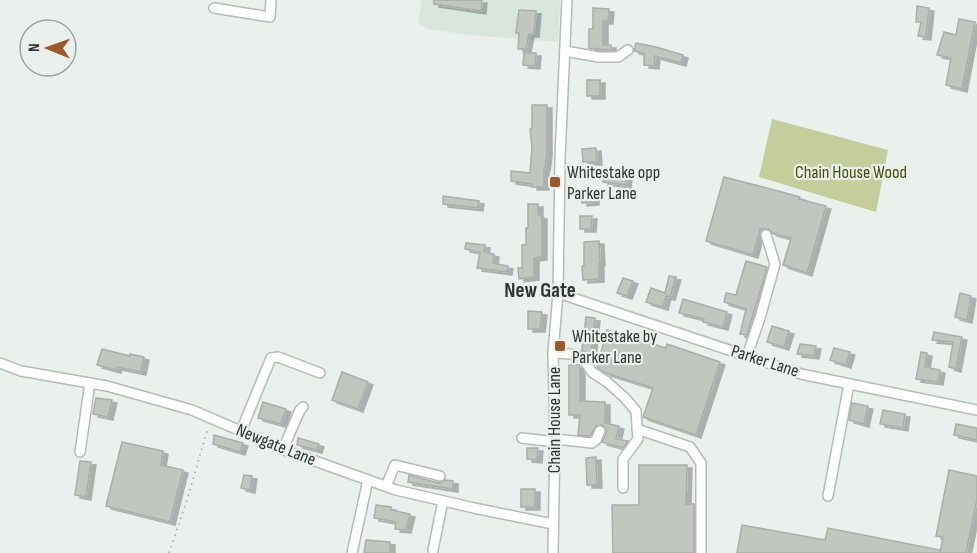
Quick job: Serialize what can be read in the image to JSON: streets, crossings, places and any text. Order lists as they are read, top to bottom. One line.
{"streets":{"street":["Parker Lane","Chain House Lane","Newgate Lane"]},"crossings":[["Parker Lane","Chain House Lane"],["Chain House Lane","Newgate Lane"]],"districts":["New Gate"],"parks":["Chain House Wood"],"places":{"transit":["Whitestake opp Parker Lane","Whitestake by Parker Lane"]},"north":"left"}
